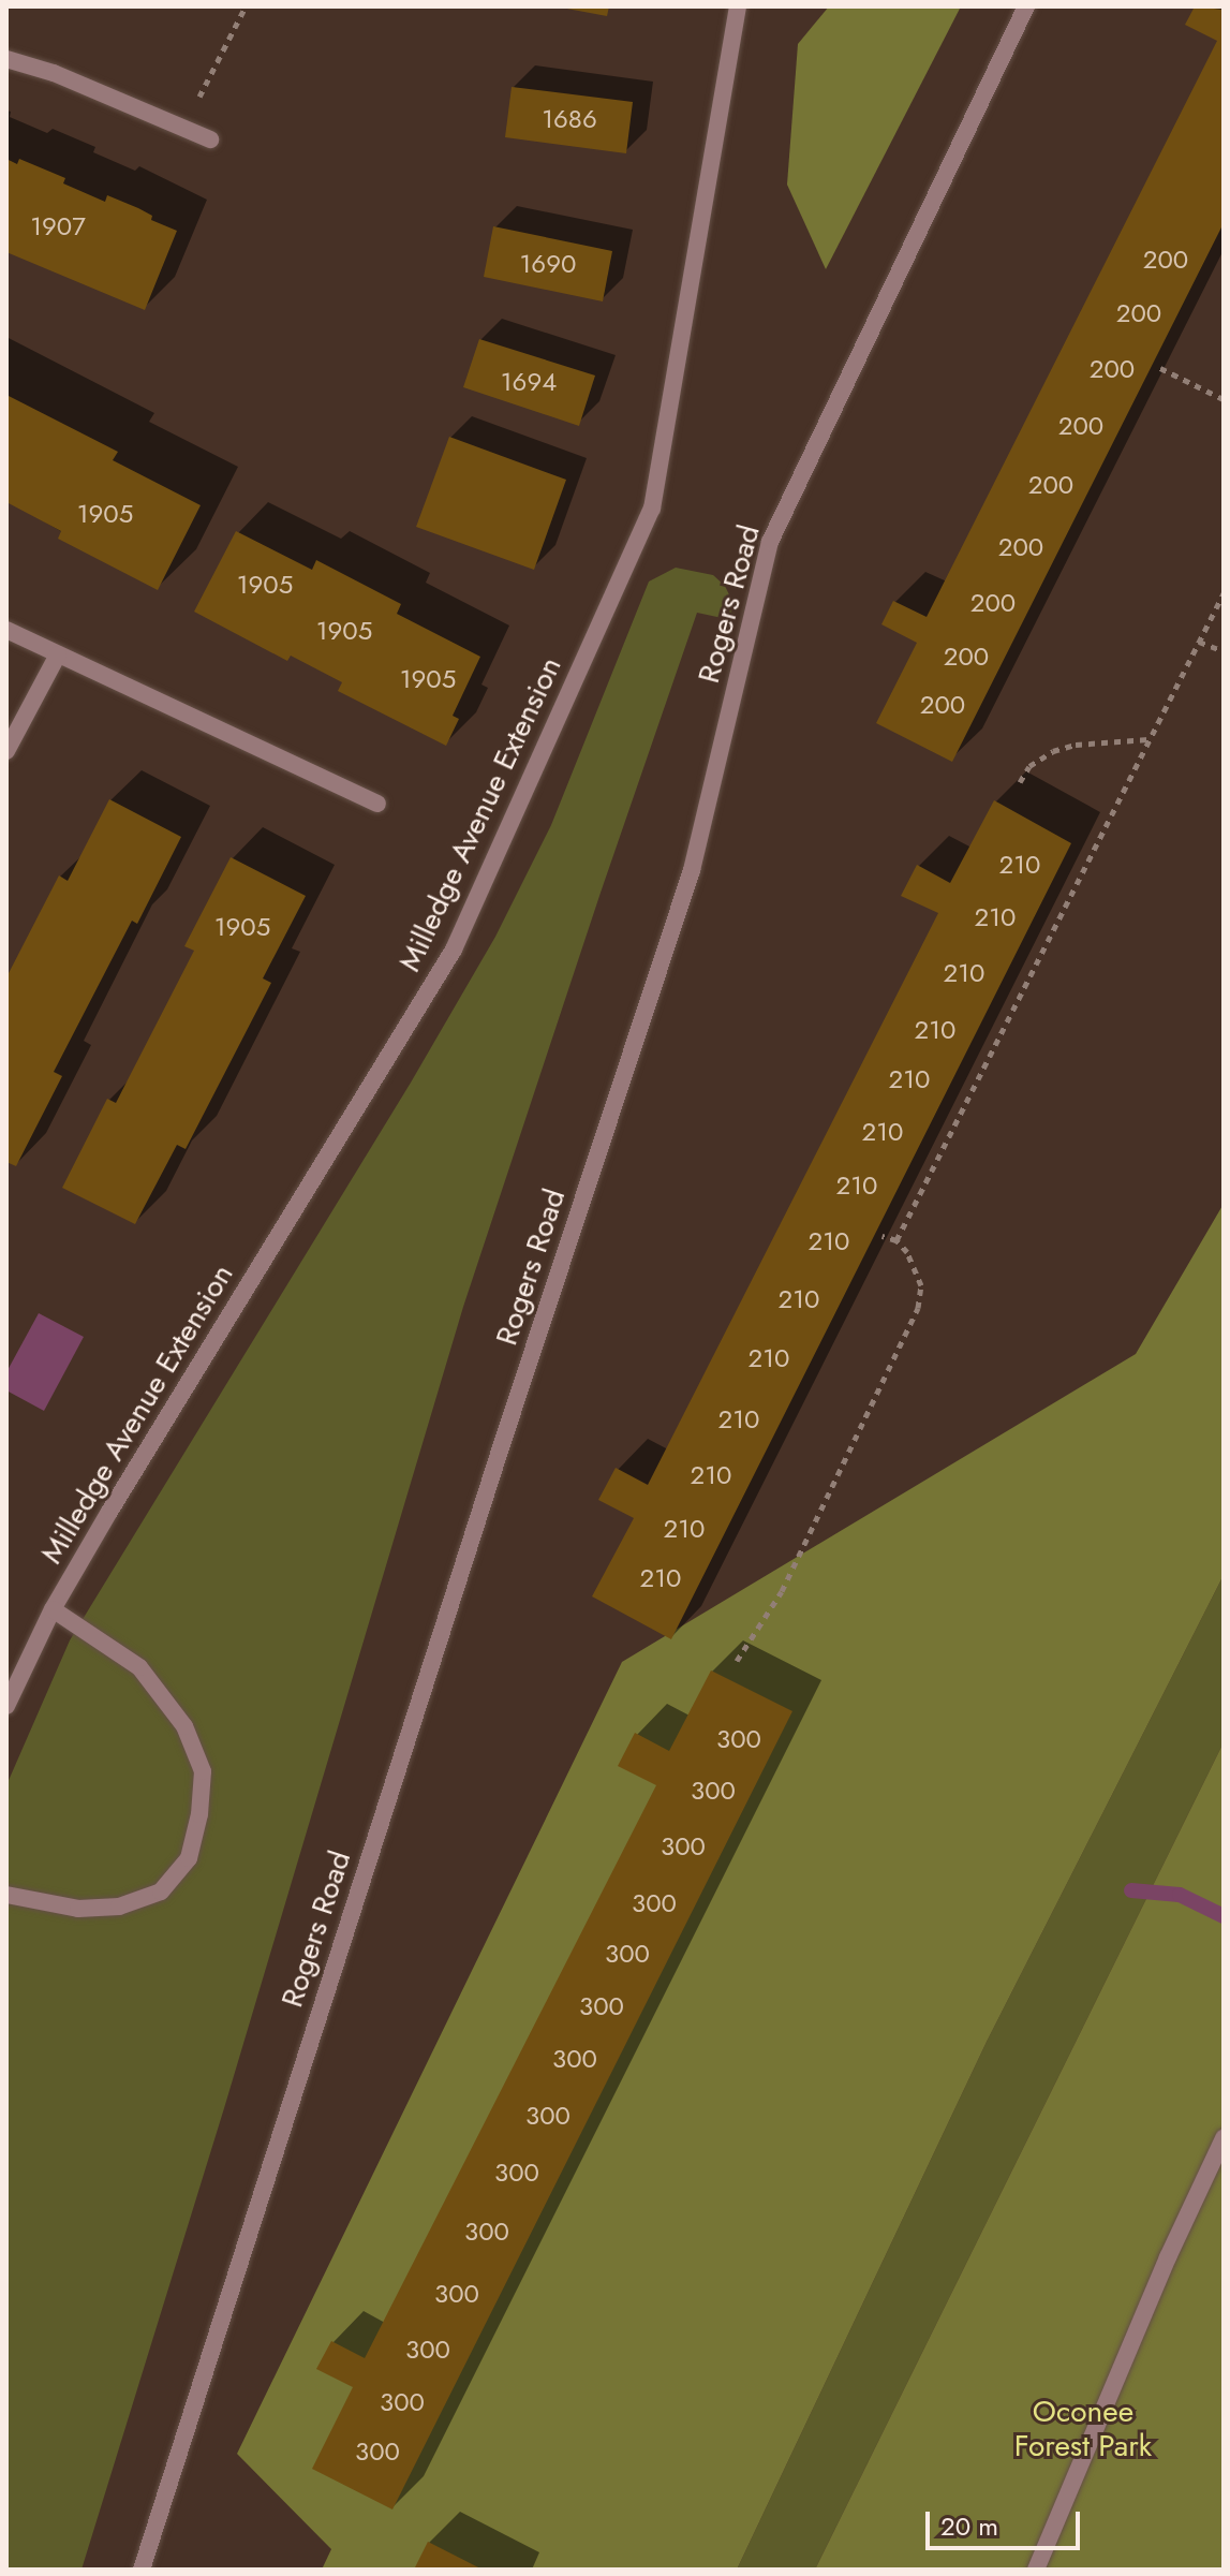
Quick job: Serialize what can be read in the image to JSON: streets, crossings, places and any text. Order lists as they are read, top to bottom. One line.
{"streets":{"street":["Rogers Road","Milledge Avenue Extension"]},"parks":["Oconee Forest Park"],"house_numbers":["1686","1907","200","1690","200","200","1694","200","200","1905","200","1905","200","1905","200","1905","200","210","210","1905","210","210","210","210","210","210","210","210","210","210","210","210","300","300","300","300","300","300","300","300","300","300","300","300","300","300"],"scale_bar":"20 m"}
